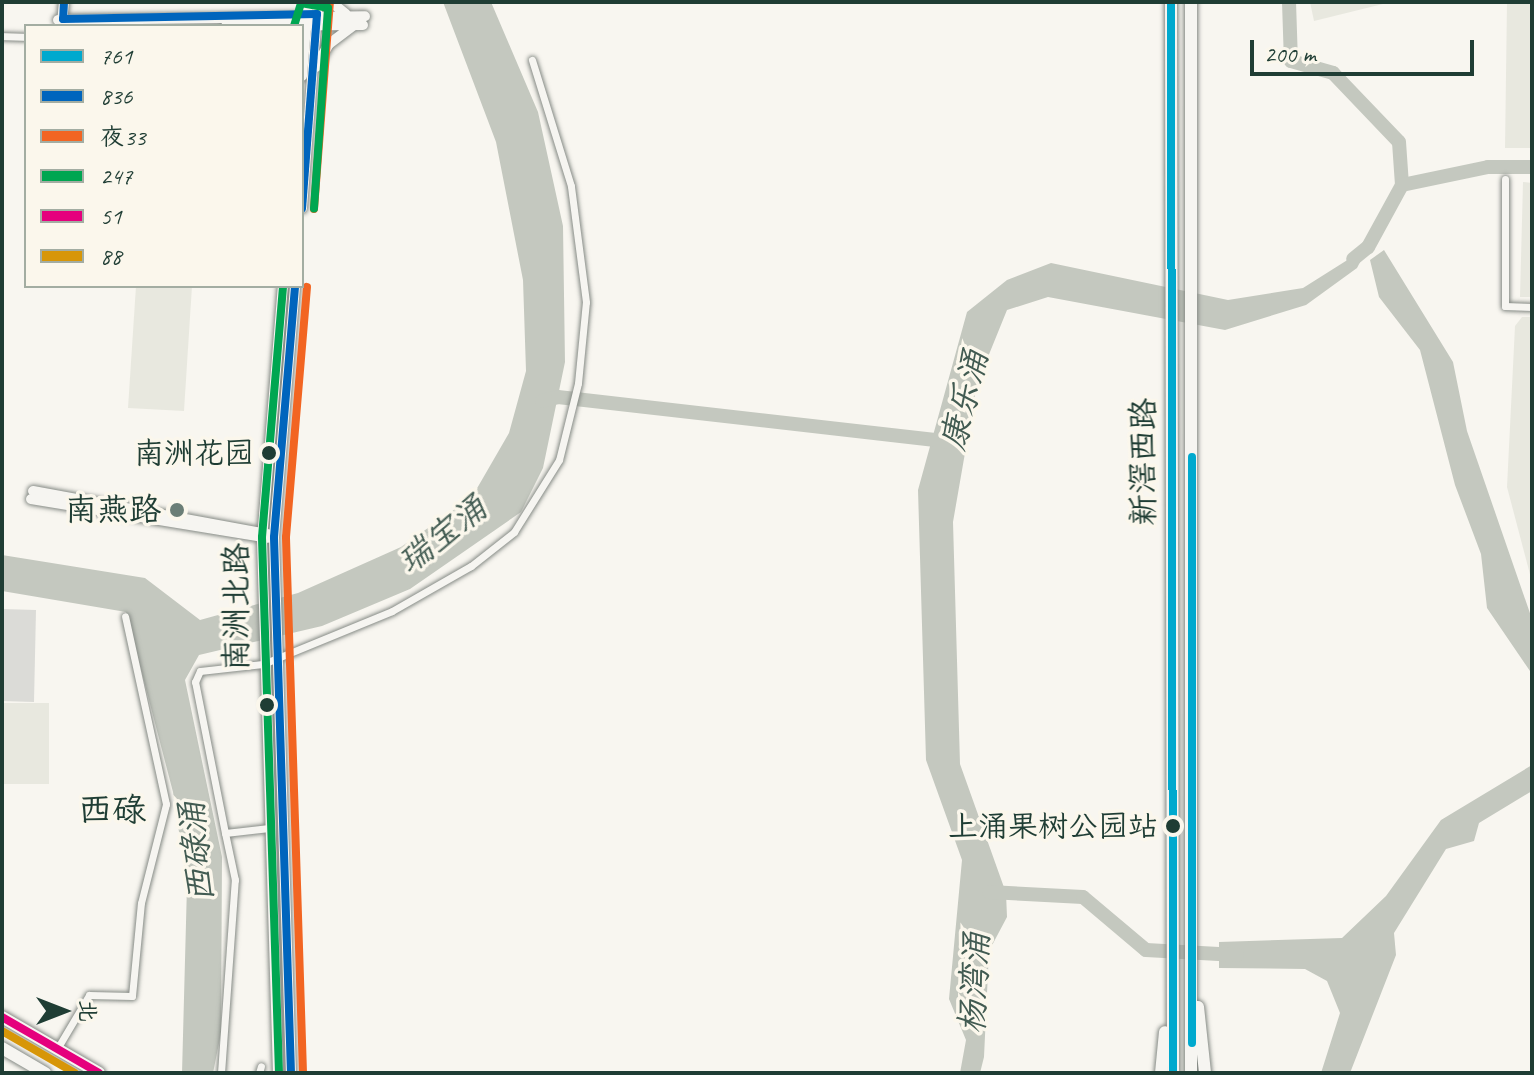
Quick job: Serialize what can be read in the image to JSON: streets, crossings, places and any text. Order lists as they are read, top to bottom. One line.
{"streets":{"highway":["新滘西路"],"main road":["南洲北路"]},"districts":["西碌"],"water":["康乐涌","瑞宝涌","西碌涌","杨湾涌"],"places":["南洲花园","南燕路","上涌果树公园站"],"lines":["transit line 761","transit line 836","transit line 夜33","transit line 247","transit line 51","transit line 88"],"legend":["761","836","夜33","247","51","88"],"scale_bar":"200 m","north":"right"}
